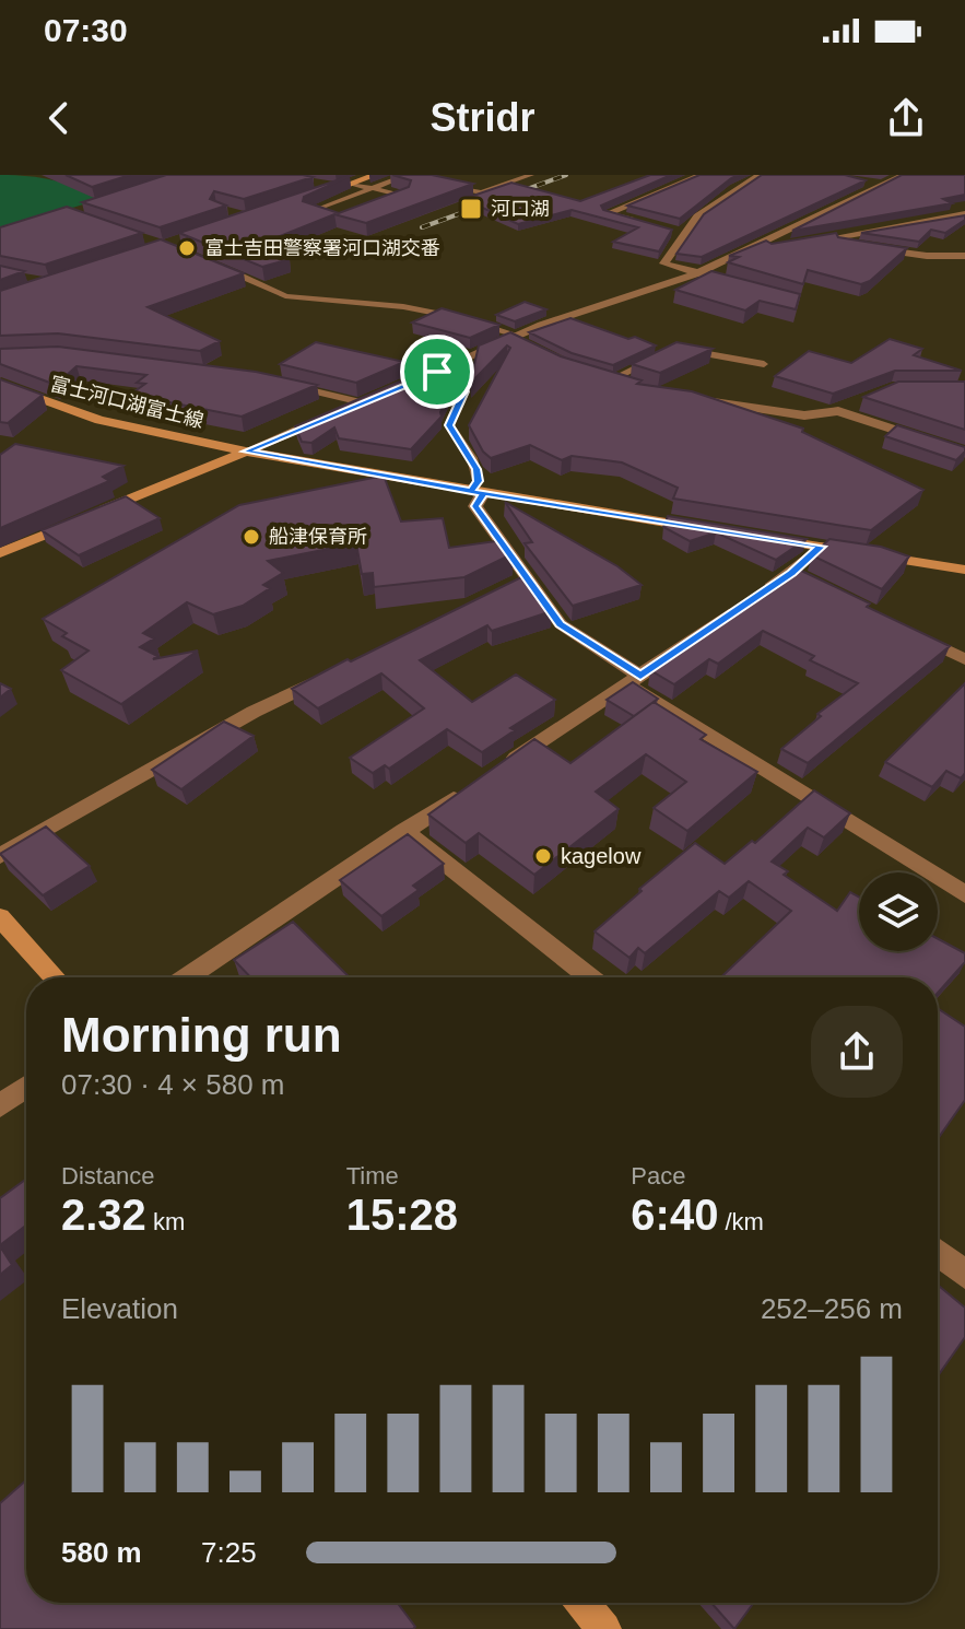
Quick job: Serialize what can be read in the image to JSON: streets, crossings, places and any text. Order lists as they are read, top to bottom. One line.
{"streets":{"main road":["富士河口湖富士線"]},"places":{"transit":["河口湖"],"other":["富士吉田警察署河口湖交番","船津保育所","kagelow"]},"page":{"status":"07:30","header":"Stridr","heading":["Morning run","07:30 · 4 × 580 m"],"stats":[["Distance","2.32 km"],["Time","15:28"],["Pace","6:40 /km"]],"chart":["Elevation","252–256 m"],"list":[{"name":"580 m","note":"7:25"}]}}
